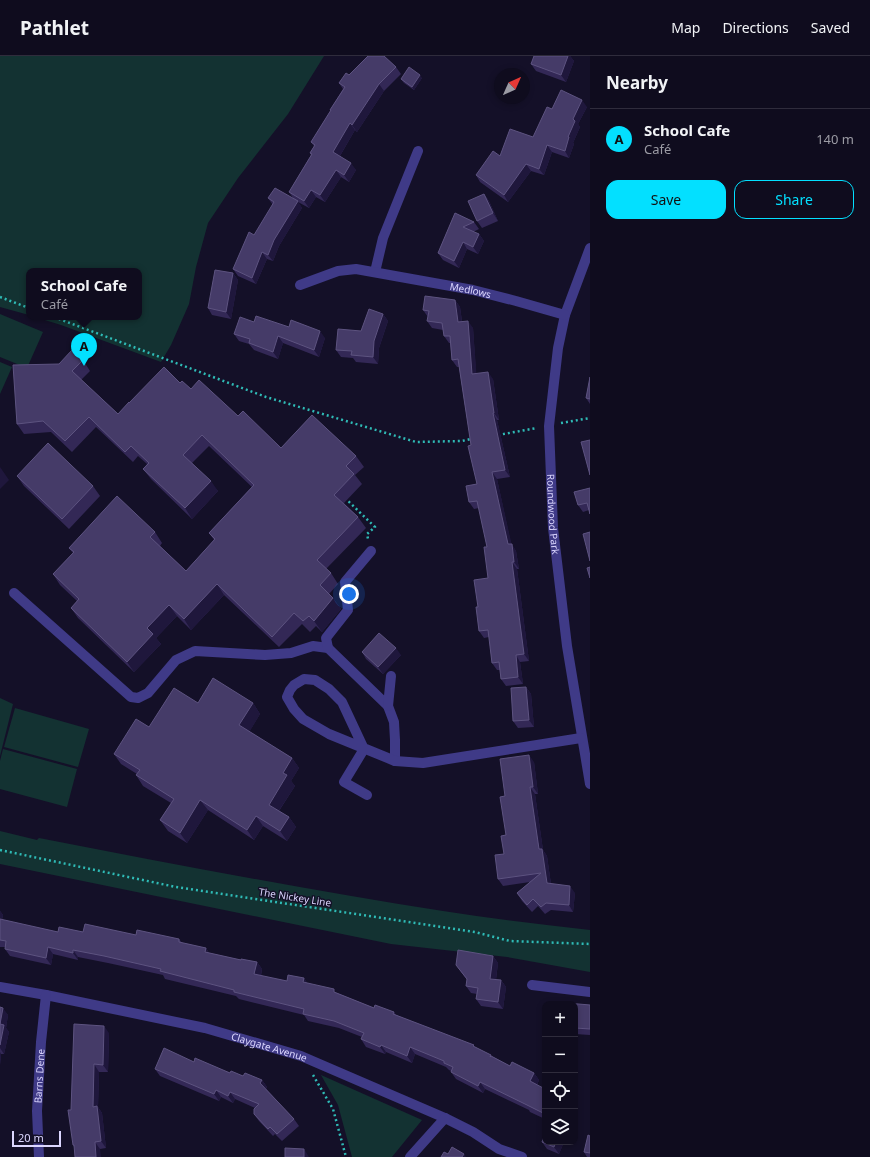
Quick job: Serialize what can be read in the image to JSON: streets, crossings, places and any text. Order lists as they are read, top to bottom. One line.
{"streets":{"street":["Medlows","Roundwood Park","Claygate Avenue","Barns Dene"],"path":["The Nickey Line"]},"crossings":[["Medlows","Roundwood Park"],["Claygate Avenue","Barns Dene"]],"scale_bar":"20 m","north":"top right","page":{"header":"Pathlet","nav":["Map","Directions","Saved"],"heading":"Nearby","list":[{"mark":"A","name":"School Cafe","note":"Café","value":"140 m"}],"buttons":["Save","Share"],"popup":["School Cafe","Café"],"pins":"A","map_buttons":["+","−"],"scale":"20 m"}}
